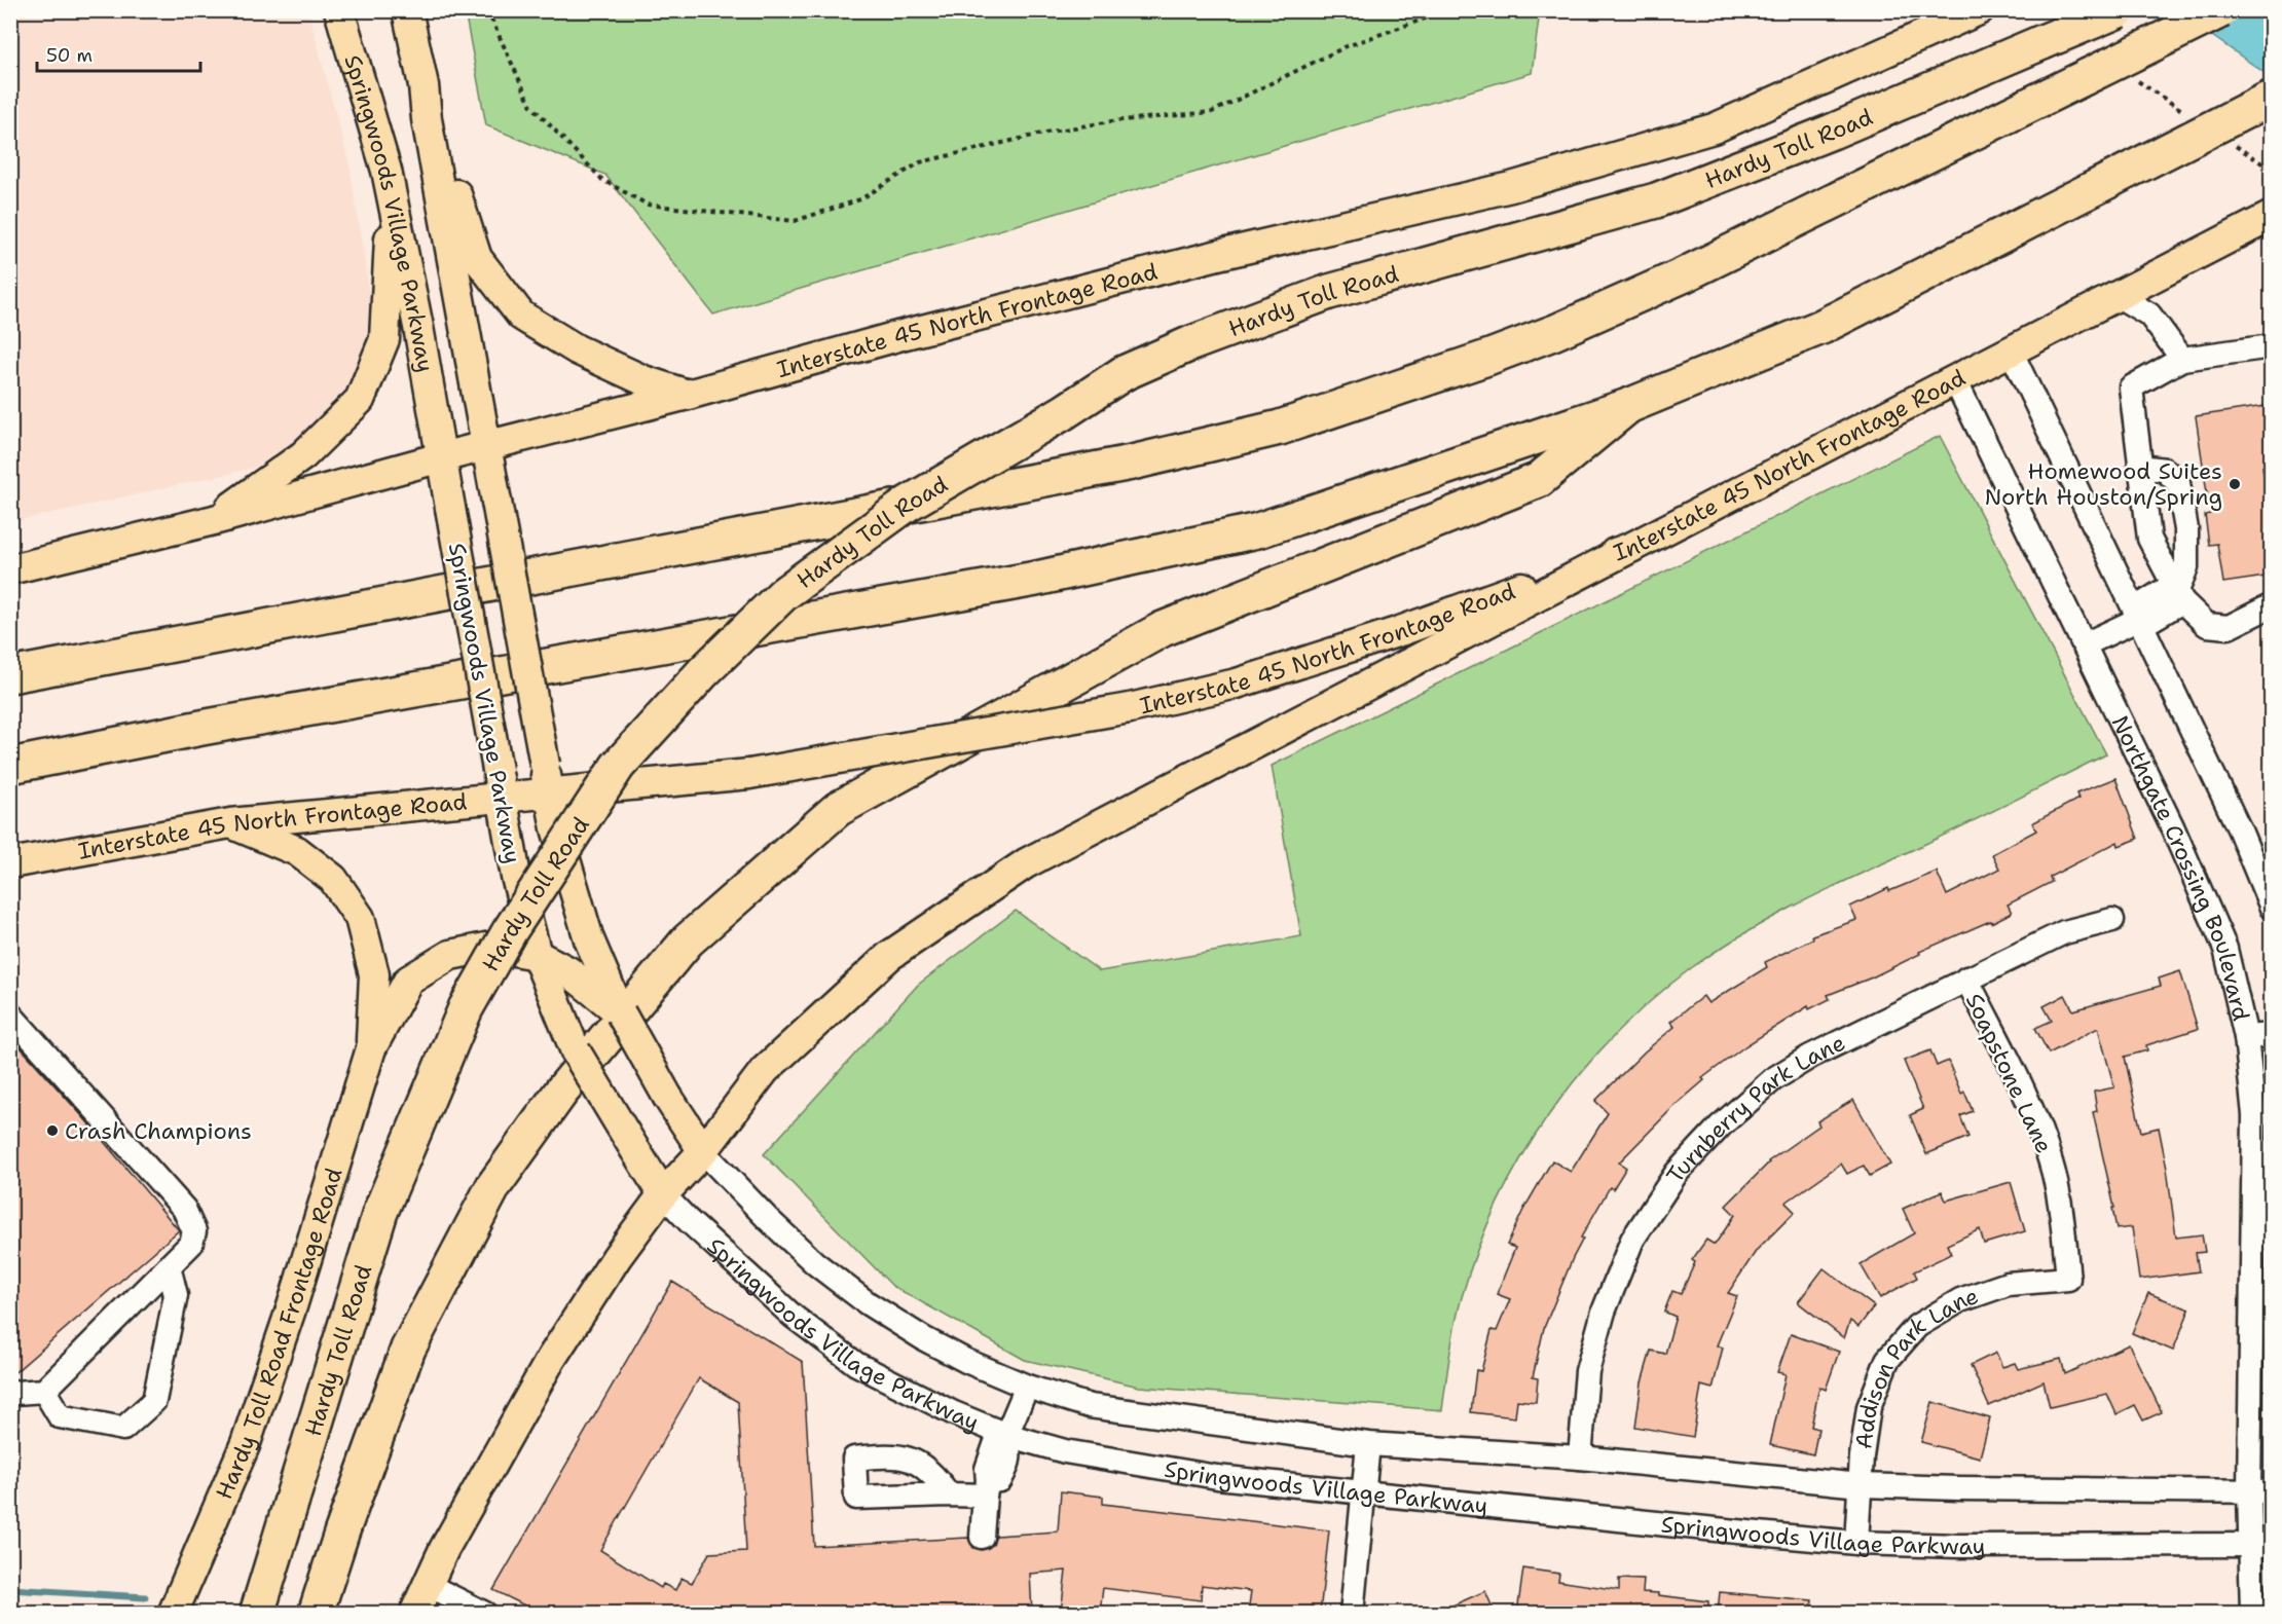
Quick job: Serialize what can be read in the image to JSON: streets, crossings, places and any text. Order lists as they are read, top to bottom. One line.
{"streets":{"highway":["Hardy Toll Road"],"main road":["Springwoods Village Parkway","Interstate 45 North Frontage Road","Hardy Toll Road Frontage Road"],"street":["Northgate Crossing Boulevard","Soapstone Lane","Turnberry Park Lane","Addison Park Lane"]},"crossings":[["Springwoods Village Parkway","Interstate 45 North Frontage Road"],["Springwoods Village Parkway","Northgate Crossing Boulevard"],["Springwoods Village Parkway","Turnberry Park Lane"],["Springwoods Village Parkway","Addison Park Lane"],["Interstate 45 North Frontage Road","Northgate Crossing Boulevard"],["Soapstone Lane","Turnberry Park Lane"],["Soapstone Lane","Addison Park Lane"]],"places":["Homewood Suites North Houston/Spring","Crash Champions"],"scale_bar":"50 m"}
